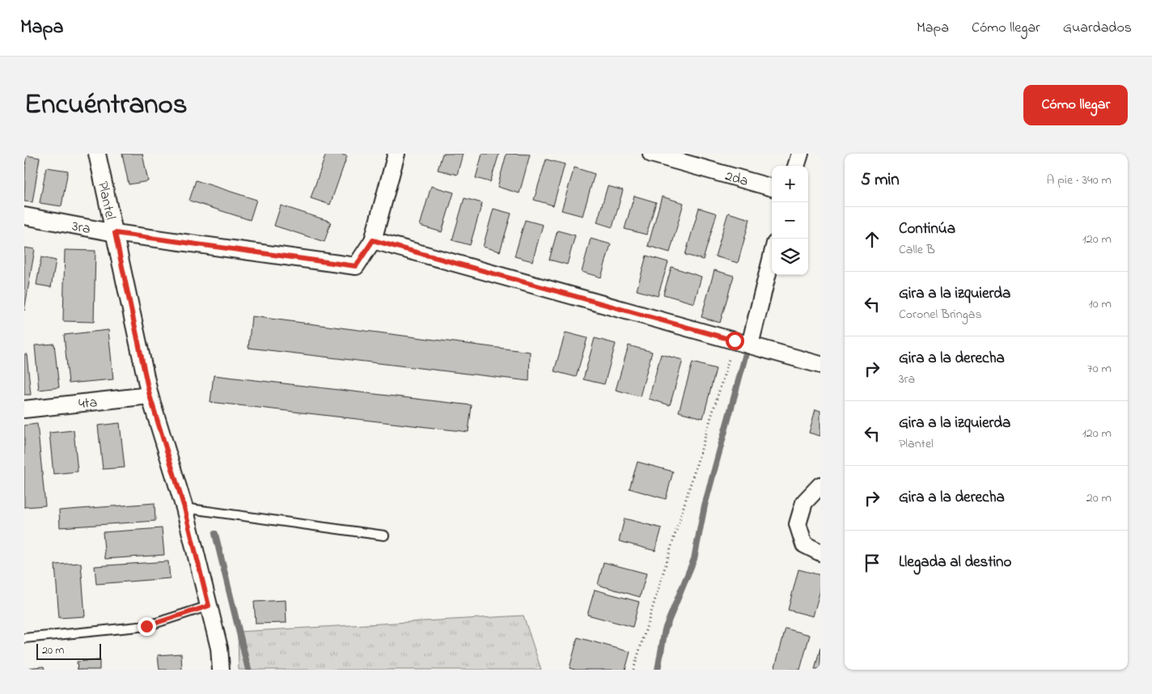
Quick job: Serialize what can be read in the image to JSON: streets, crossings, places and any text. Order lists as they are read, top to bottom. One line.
{"streets":{"street":["2da","Plantel","3ra","4ta"]},"crossings":[["Plantel","3ra"],["Plantel","4ta"]],"scale_bar":"20 m","page":{"header":"Mapa","nav":["Mapa","Cómo llegar","Guardados"],"title":"Encuéntranos","buttons":"Cómo llegar","heading":["5 min","A pie · 340 m"],"map_buttons":["+","−"],"list":[["Continúa","Calle B","120 m"],["Gira a la izquierda","Coronel Bringas","10 m"],["Gira a la derecha","3ra","70 m"],["Gira a la izquierda","Plantel","120 m"],["Gira a la derecha","20 m"],"Llegada al destino"],"scale":"20 m"}}
